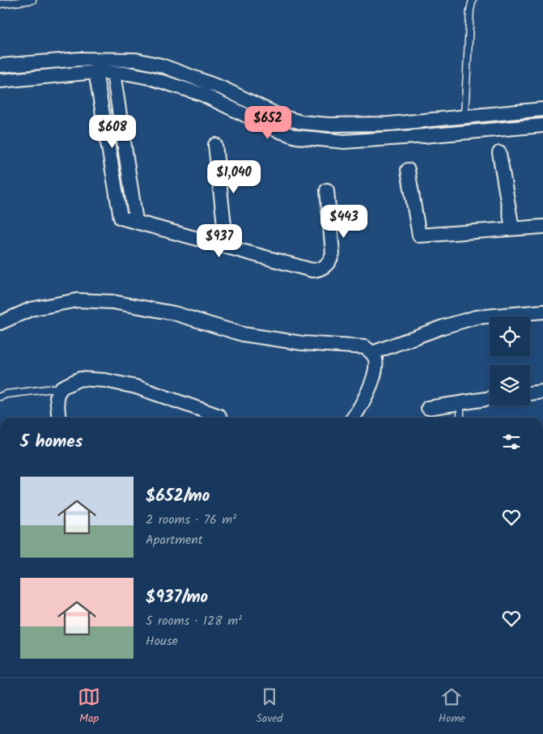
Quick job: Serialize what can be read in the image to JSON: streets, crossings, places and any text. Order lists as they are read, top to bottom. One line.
{"page":{"price":["$652","$608","$1,040","$443","$937"],"heading":"5 homes","list":[{"name":"$652/mo","note":"2 rooms · 76 m² · Apartment"},{"name":"$937/mo","note":"5 rooms · 128 m² · House"}],"tabs":["Map","Saved","Home"]}}
